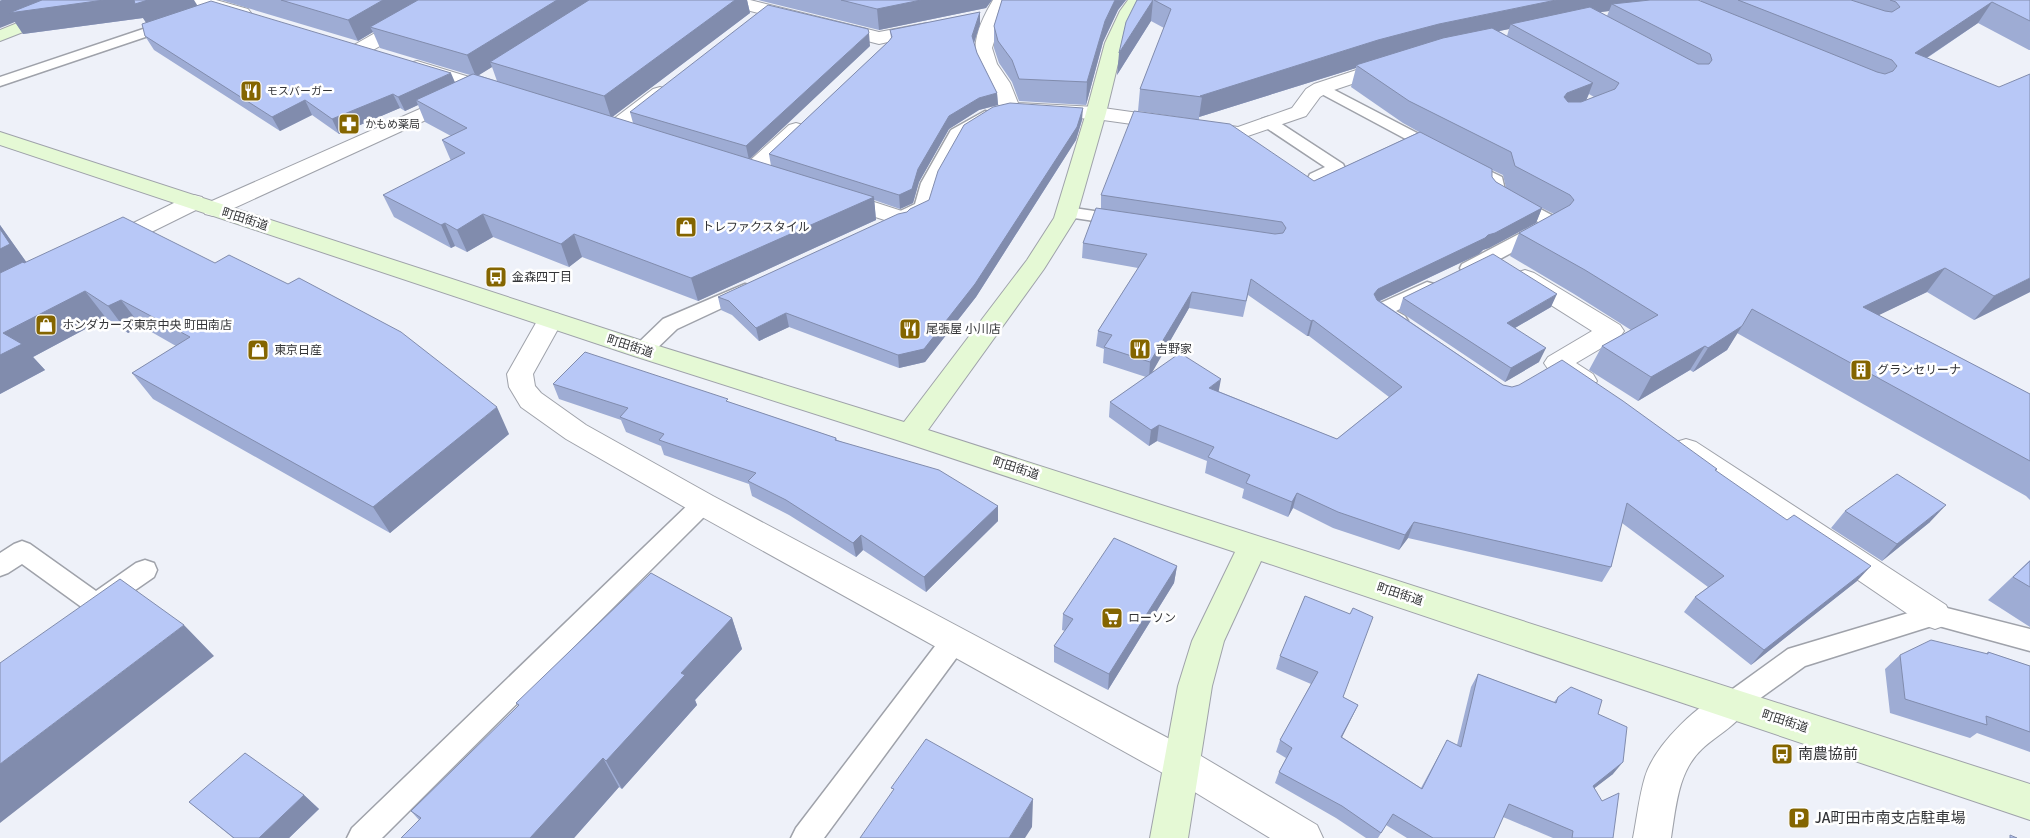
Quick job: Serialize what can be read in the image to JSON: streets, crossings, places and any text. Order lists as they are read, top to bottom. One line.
{"streets":{"main road":["町田街道"]},"places":{"restaurant":["モスバーガー","尾張屋 小川店","吉野家"],"pharmacy":["かもめ薬局"],"shop":["トレファクスタイル","ホンダカーズ東京中央 町田南店","東京日産"],"bus stop":["金森四丁目","南農協前"],"building":["グランセリーナ"],"supermarket":["ローソン"],"parking":["JA町田市南支店駐車場"]}}
